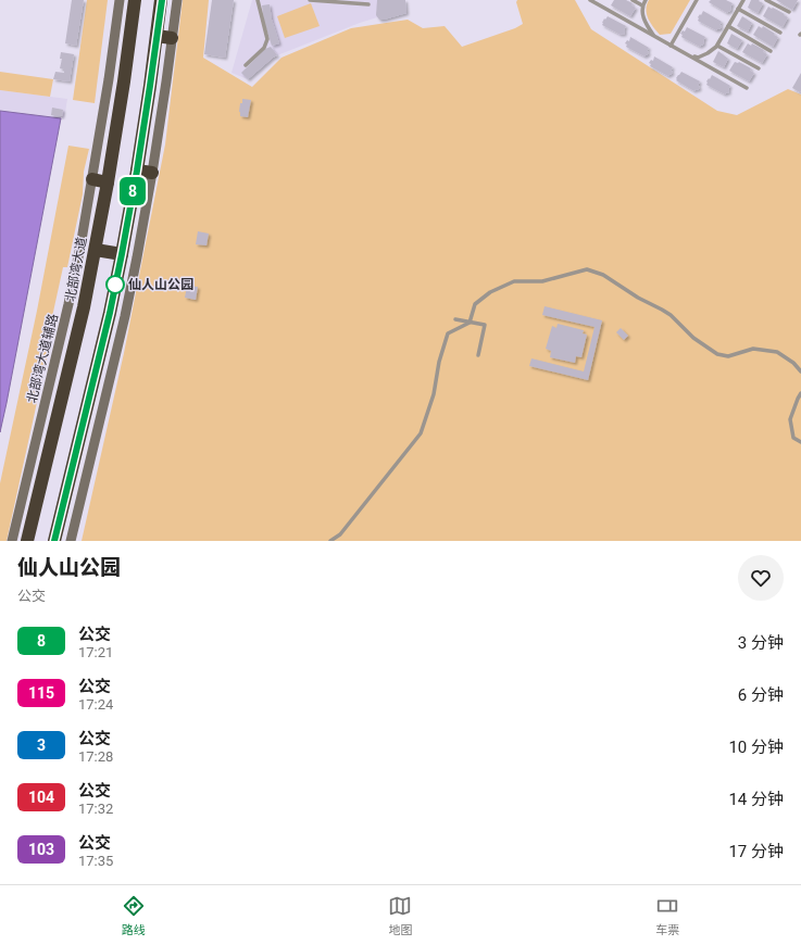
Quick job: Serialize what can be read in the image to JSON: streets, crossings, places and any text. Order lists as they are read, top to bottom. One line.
{"streets":{"highway":["北部湾大道"],"main road":["北部湾大道辅路"]},"places":["仙人山公园"],"lines":["bus line 8"],"page":{"on_map":"8","heading":["仙人山公园","公交"],"list":[{"mark":"8","name":"公交","note":"17:21","value":"3 分钟"},{"mark":"115","name":"公交","note":"17:24","value":"6 分钟"},{"mark":"3","name":"公交","note":"17:28","value":"10 分钟"},{"mark":"104","name":"公交","note":"17:32","value":"14 分钟"},{"mark":"103","name":"公交","note":"17:35","value":"17 分钟"}],"tabs":["路线","地图","车票"]}}
